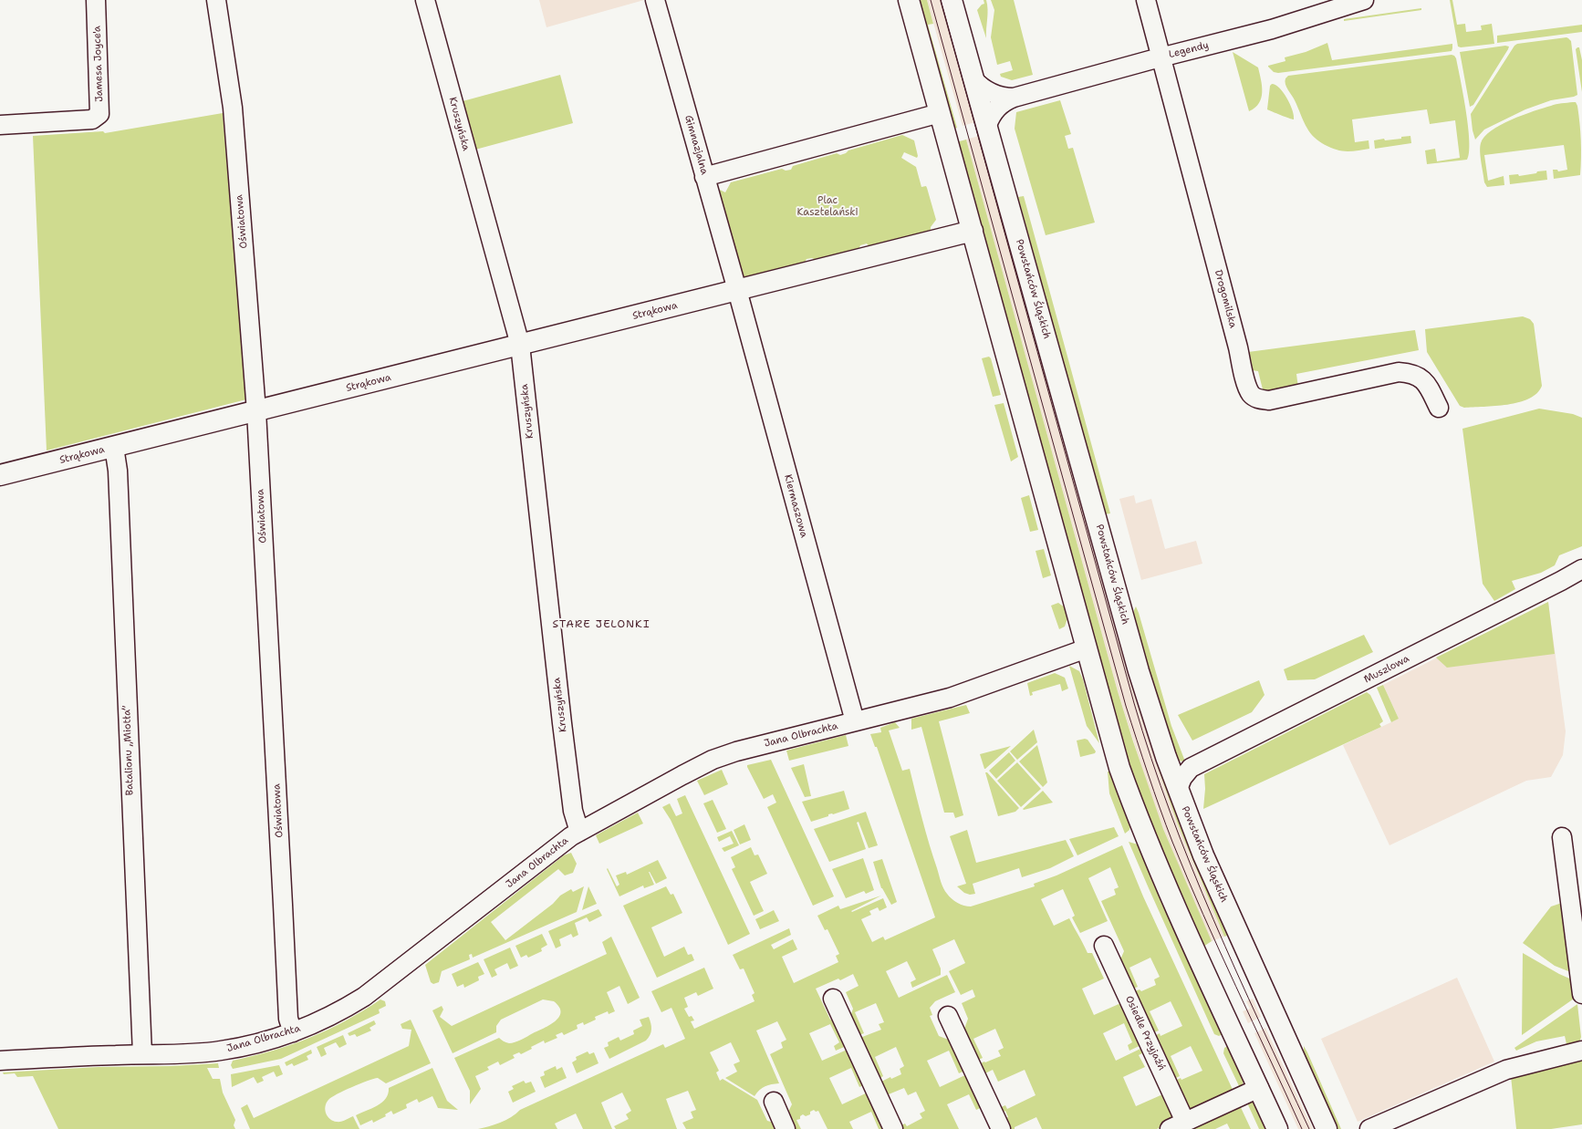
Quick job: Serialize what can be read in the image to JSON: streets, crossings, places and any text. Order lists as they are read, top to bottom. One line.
{"streets":{"main road":["Powstańców Śląskich","Strąkowa"],"street":["Legendy","Jamesa Joyce'a","Kruszyńska","Gimnazjalna","Oświatowa","Drogomilska","Kiermaszowa","Muszlowa","Jana Olbrachta","Batalionu „Miotła”","Osiedle Przyjaźń"]},"crossings":[["Legendy","Powstańców Śląskich"],["Legendy","Drogomilska"],["Kruszyńska","Strąkowa"],["Kruszyńska","Jana Olbrachta"],["Gimnazjalna","Strąkowa"],["Gimnazjalna","Kiermaszowa"],["Oświatowa","Strąkowa"],["Oświatowa","Jana Olbrachta"],["Powstańców Śląskich","Muszlowa"],["Strąkowa","Kiermaszowa"],["Strąkowa","Batalionu „Miotła”"],["Kiermaszowa","Jana Olbrachta"],["Jana Olbrachta","Batalionu „Miotła”"]],"districts":["STARE JELONKI"],"parks":["Plac Kasztelański"]}
